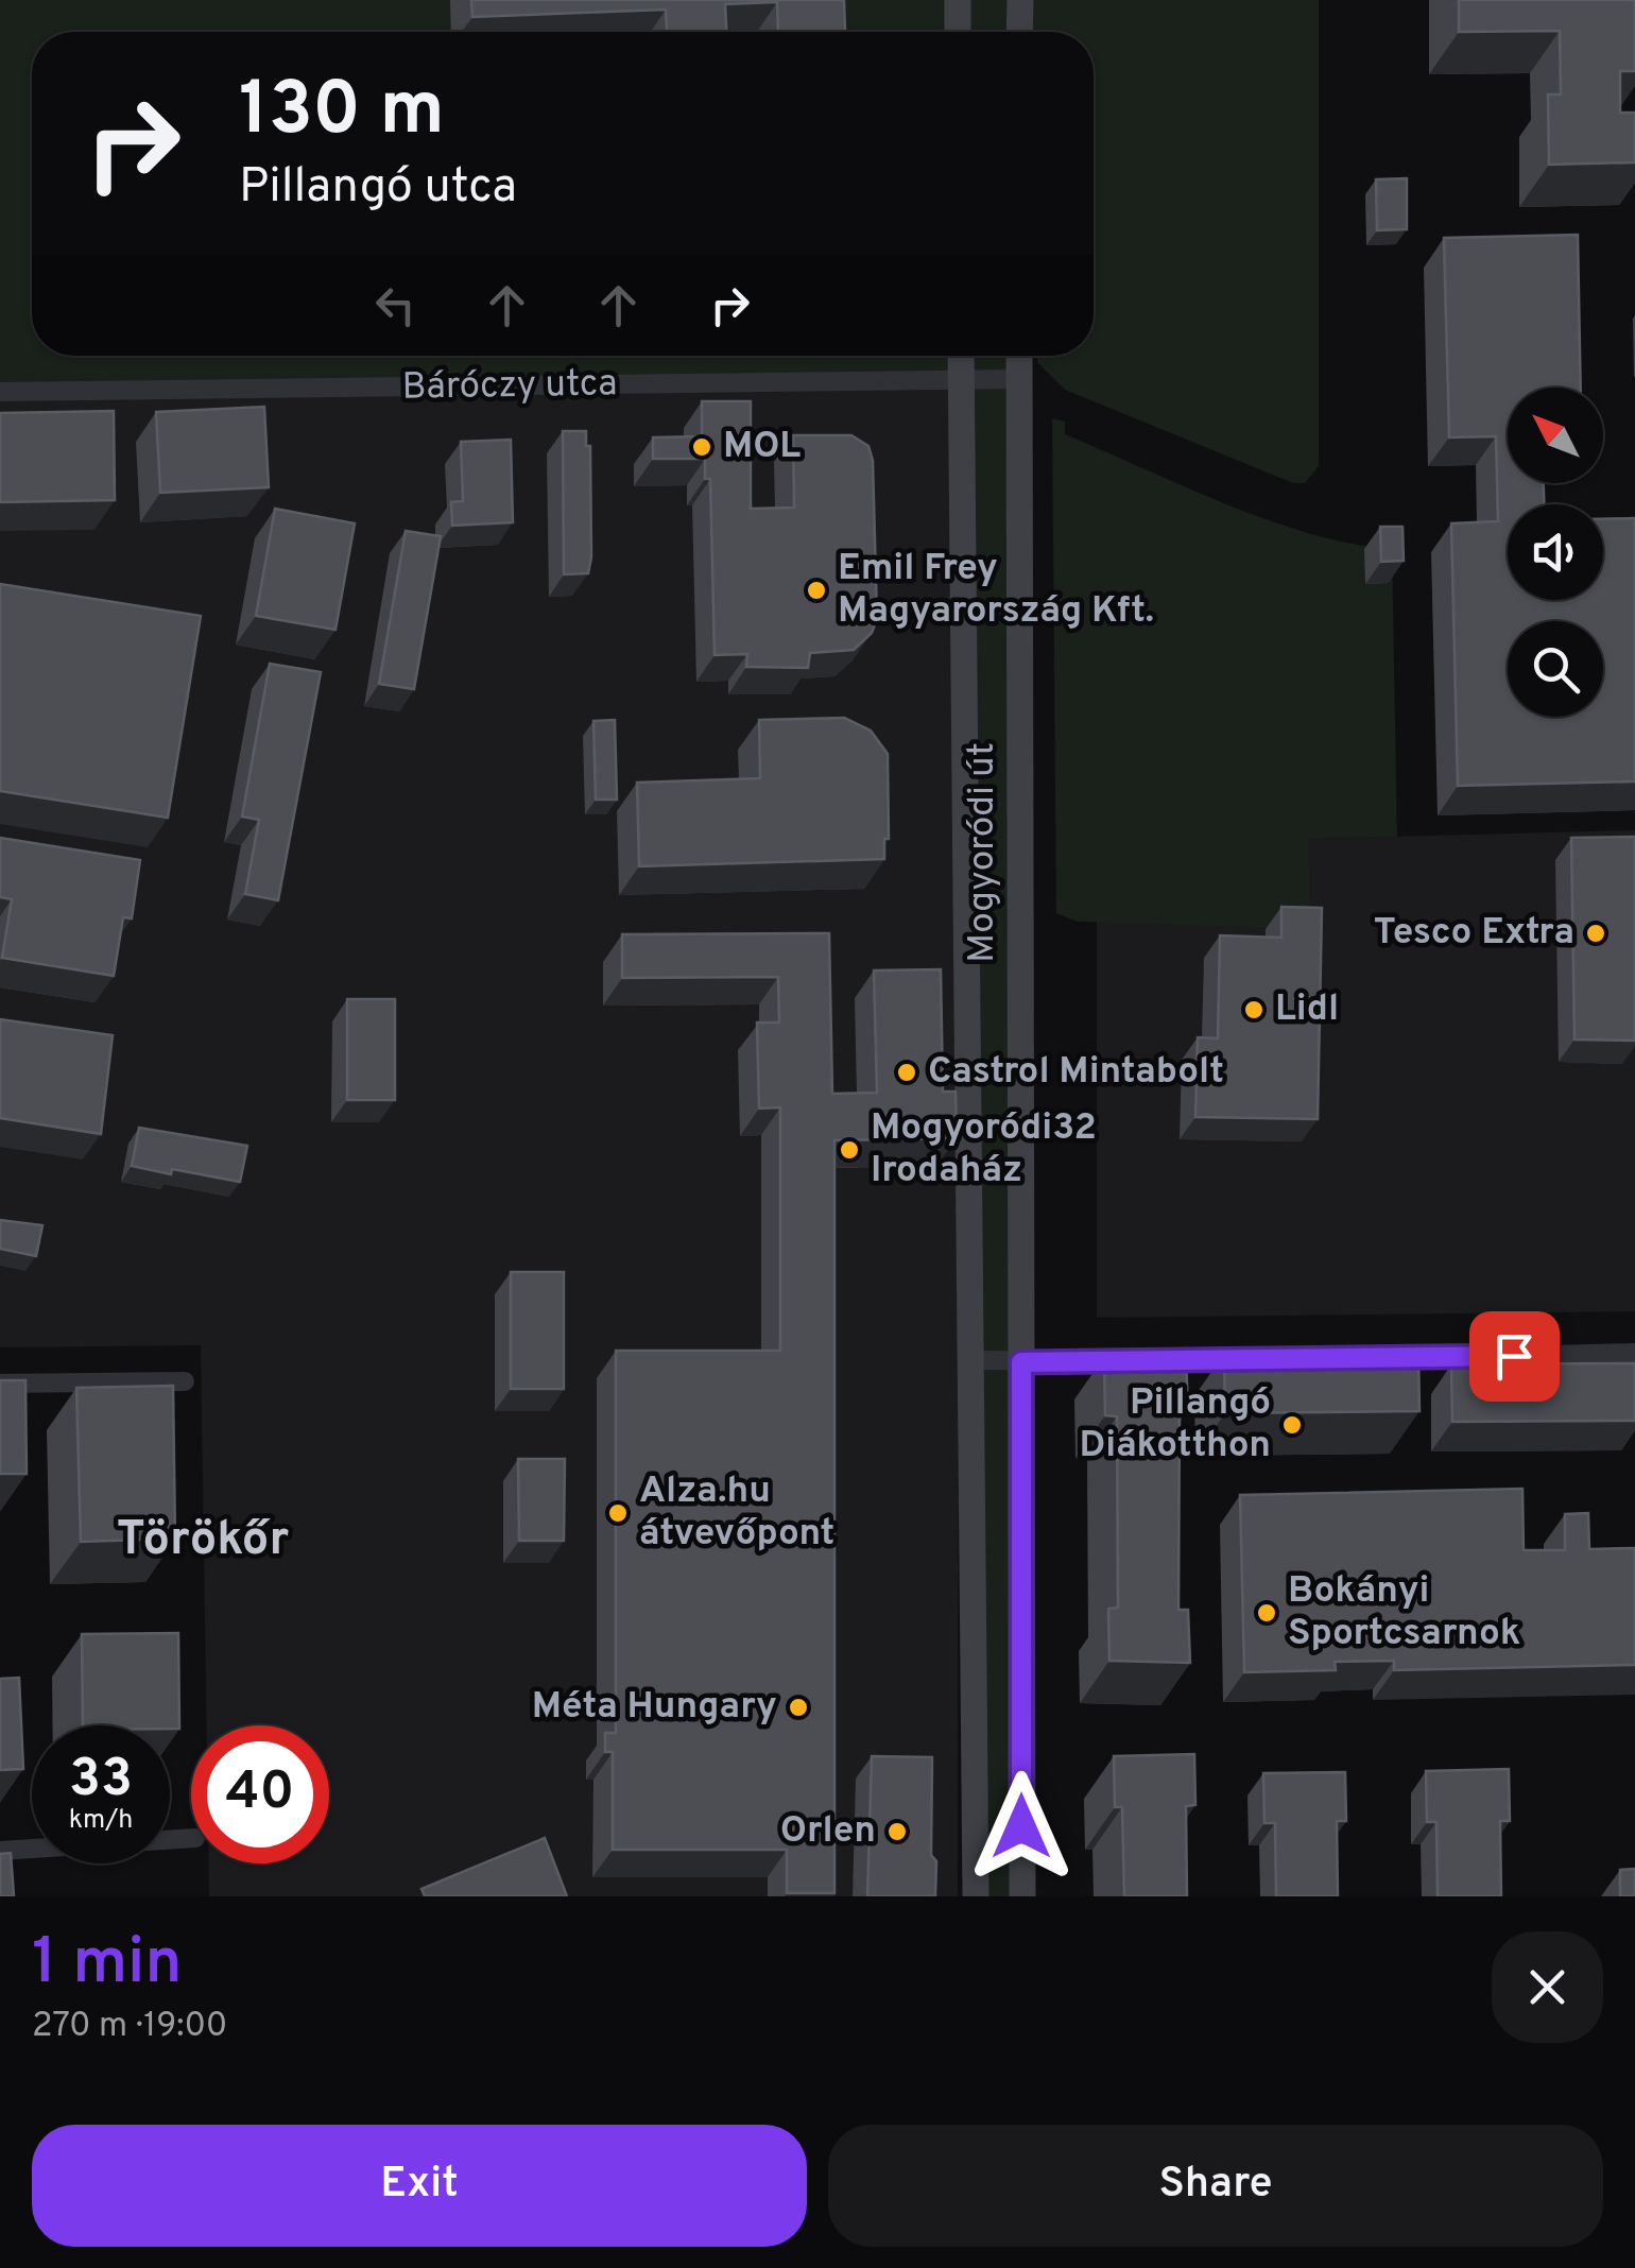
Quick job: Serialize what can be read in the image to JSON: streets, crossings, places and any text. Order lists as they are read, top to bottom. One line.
{"streets":{"street":["Báróczy utca","Mogyoródi út"]},"crossings":[["Báróczy utca","Mogyoródi út"]],"districts":["Törökőr"],"places":["MOL","Emil Frey Magyarország Kft.","Tesco Extra","Lidl","Castrol Mintabolt","Mogyoródi32 Irodaház","Pillangó Diákotthon","Alza.hu átvevőpont","Bokányi Sportcsarnok","Méta Hungary","Orlen"],"north":"top left","page":{"turn":["130 m","Pillangó utca"],"speed":"33 km/h","limit":"40","heading":["1 min","270 m · 19:00"],"buttons":["Exit","Share"]}}
